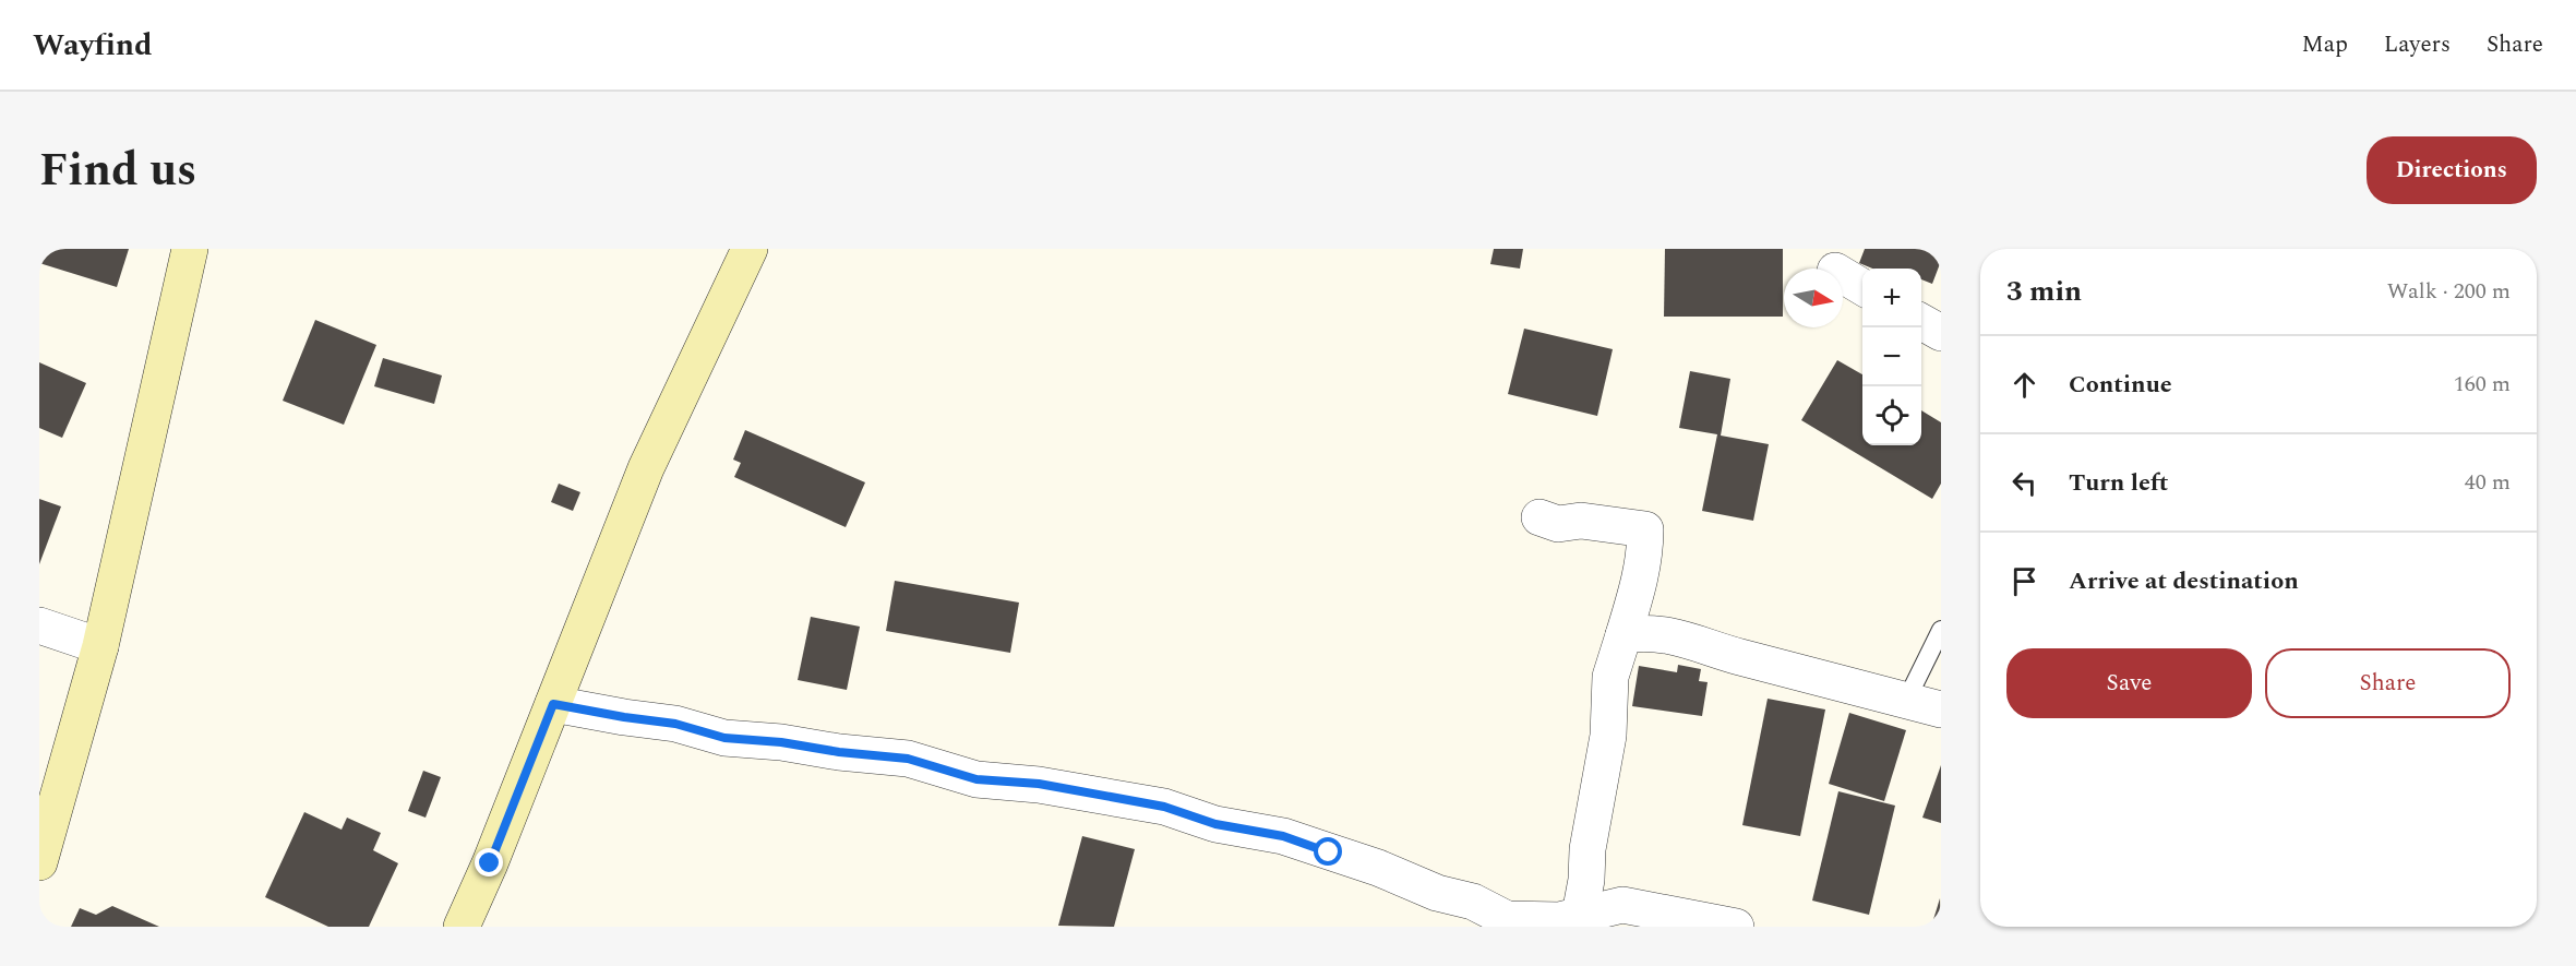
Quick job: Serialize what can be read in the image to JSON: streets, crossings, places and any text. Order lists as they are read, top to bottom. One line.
{"north":"right","page":{"header":"Wayfind","nav":["Map","Layers","Share"],"title":"Find us","buttons":["Directions",["Save","Share"]],"heading":["3 min","Walk · 200 m"],"map_buttons":["+","−"],"list":[["Continue","160 m"],["Turn left","40 m"],"Arrive at destination"]}}
